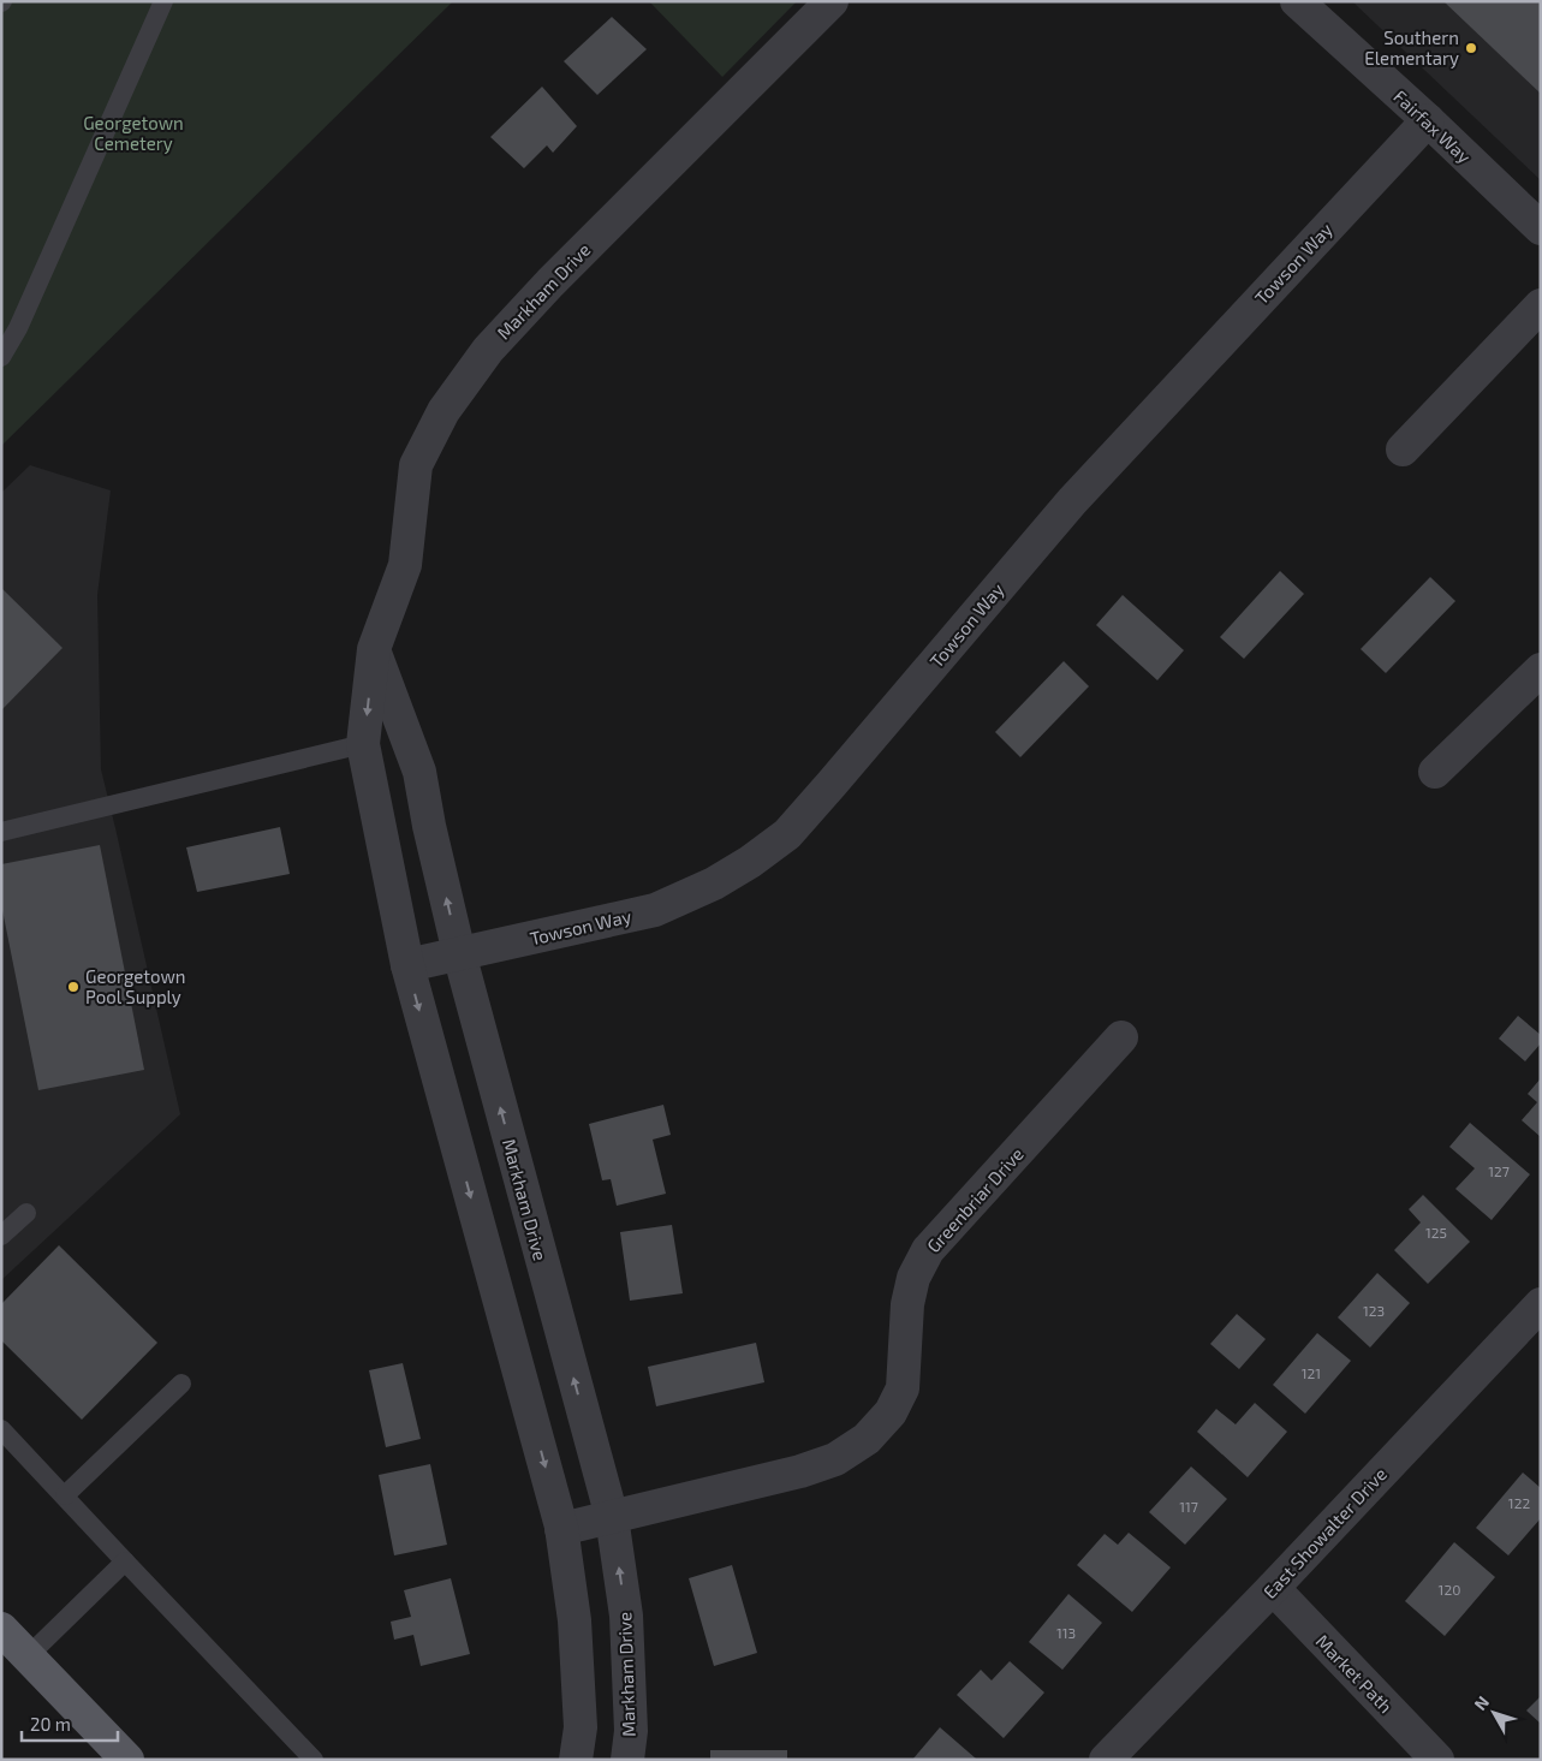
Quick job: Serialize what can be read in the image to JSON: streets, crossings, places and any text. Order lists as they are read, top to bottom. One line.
{"streets":{"street":["Fairfax Way","Towson Way","Markham Drive","Greenbriar Drive","East Showalter Drive","Market Path"]},"crossings":[["Fairfax Way","Towson Way"],["Towson Way","Markham Drive"],["Markham Drive","Greenbriar Drive"],["East Showalter Drive","Market Path"]],"parks":["Georgetown Cemetery"],"places":["Southern Elementary","Georgetown Pool Supply"],"house_numbers":["127","125","123","121","122","117","120","113"],"scale_bar":"20 m","north":"top left"}
